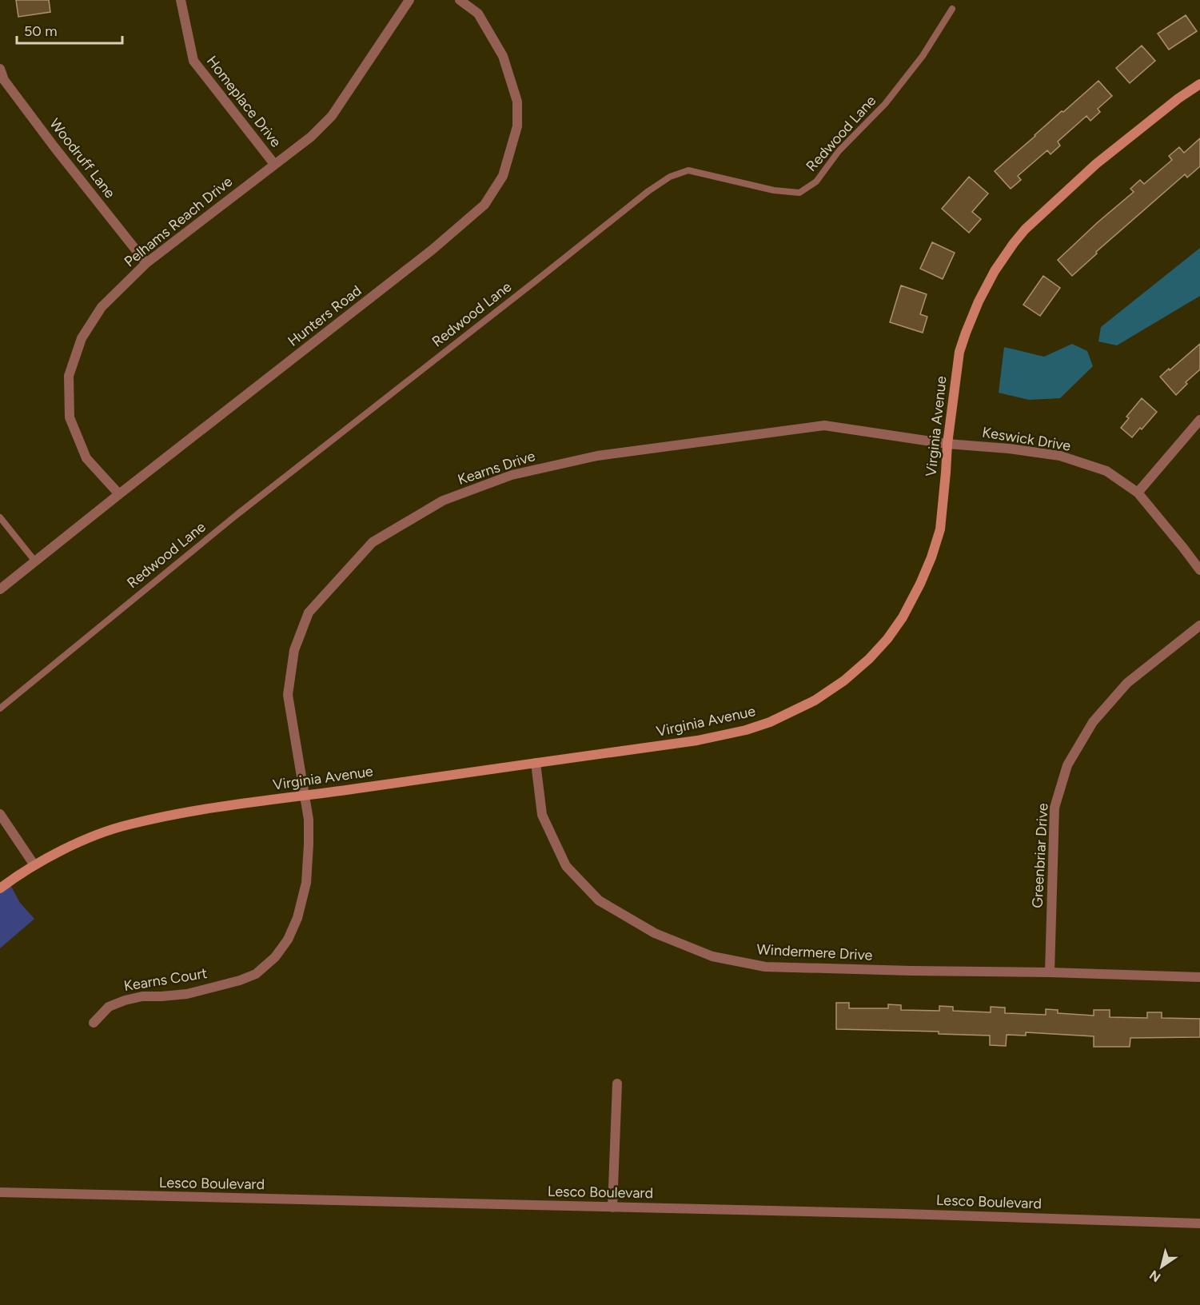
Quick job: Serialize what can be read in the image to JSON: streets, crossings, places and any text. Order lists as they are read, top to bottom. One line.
{"streets":{"street":["Homeplace Drive","Woodruff Lane","Pelhams Reach Drive","Hunters Road","Virginia Avenue","Keswick Drive","Kearns Drive","Greenbriar Drive","Windermere Drive","Kearns Court","Lesco Boulevard"],"lane":["Redwood Lane"]},"crossings":[["Homeplace Drive","Pelhams Reach Drive"],["Woodruff Lane","Pelhams Reach Drive"],["Pelhams Reach Drive","Hunters Road"],["Virginia Avenue","Keswick Drive"],["Virginia Avenue","Kearns Drive"],["Virginia Avenue","Windermere Drive"],["Virginia Avenue","Kearns Court"],["Keswick Drive","Kearns Drive"],["Kearns Drive","Kearns Court"],["Greenbriar Drive","Windermere Drive"]],"scale_bar":"50 m","north":"bottom left"}
